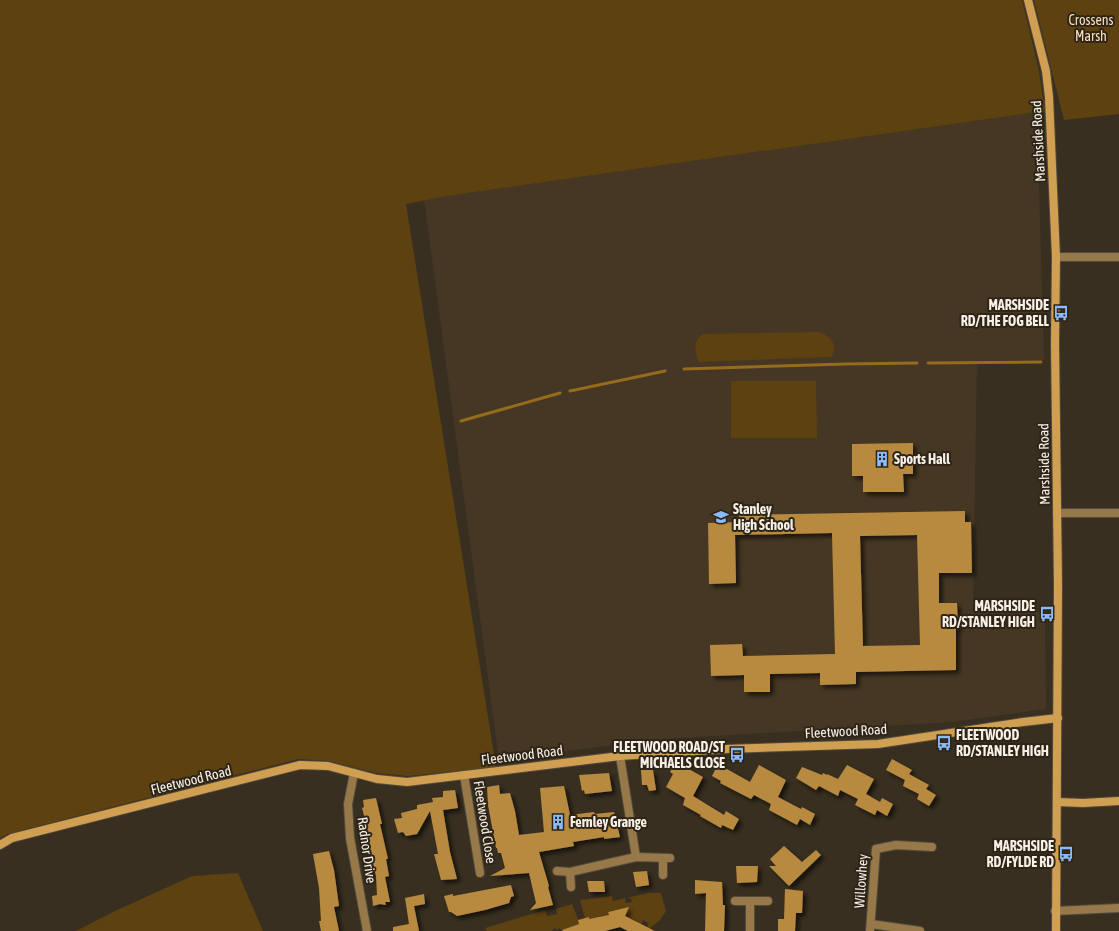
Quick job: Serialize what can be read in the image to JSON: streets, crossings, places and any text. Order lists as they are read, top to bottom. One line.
{"streets":{"street":["Marshside Road","Fleetwood Road","Fleetwood Close","Radnor Drive","Willowhey"]},"crossings":[["Marshside Road","Fleetwood Road"],["Fleetwood Road","Fleetwood Close"],["Fleetwood Road","Radnor Drive"]],"parks":["Crossens Marsh"],"places":{"bus stop":["MARSHSIDE RD/THE FOG BELL","MARSHSIDE RD/STANLEY HIGH","FLEETWOOD RD/STANLEY HIGH","FLEETWOOD ROAD/ST MICHAELS CLOSE","MARSHSIDE RD/FYLDE RD"],"building":["Sports Hall","Fernley Grange"],"school or university":["Stanley High School"]}}
